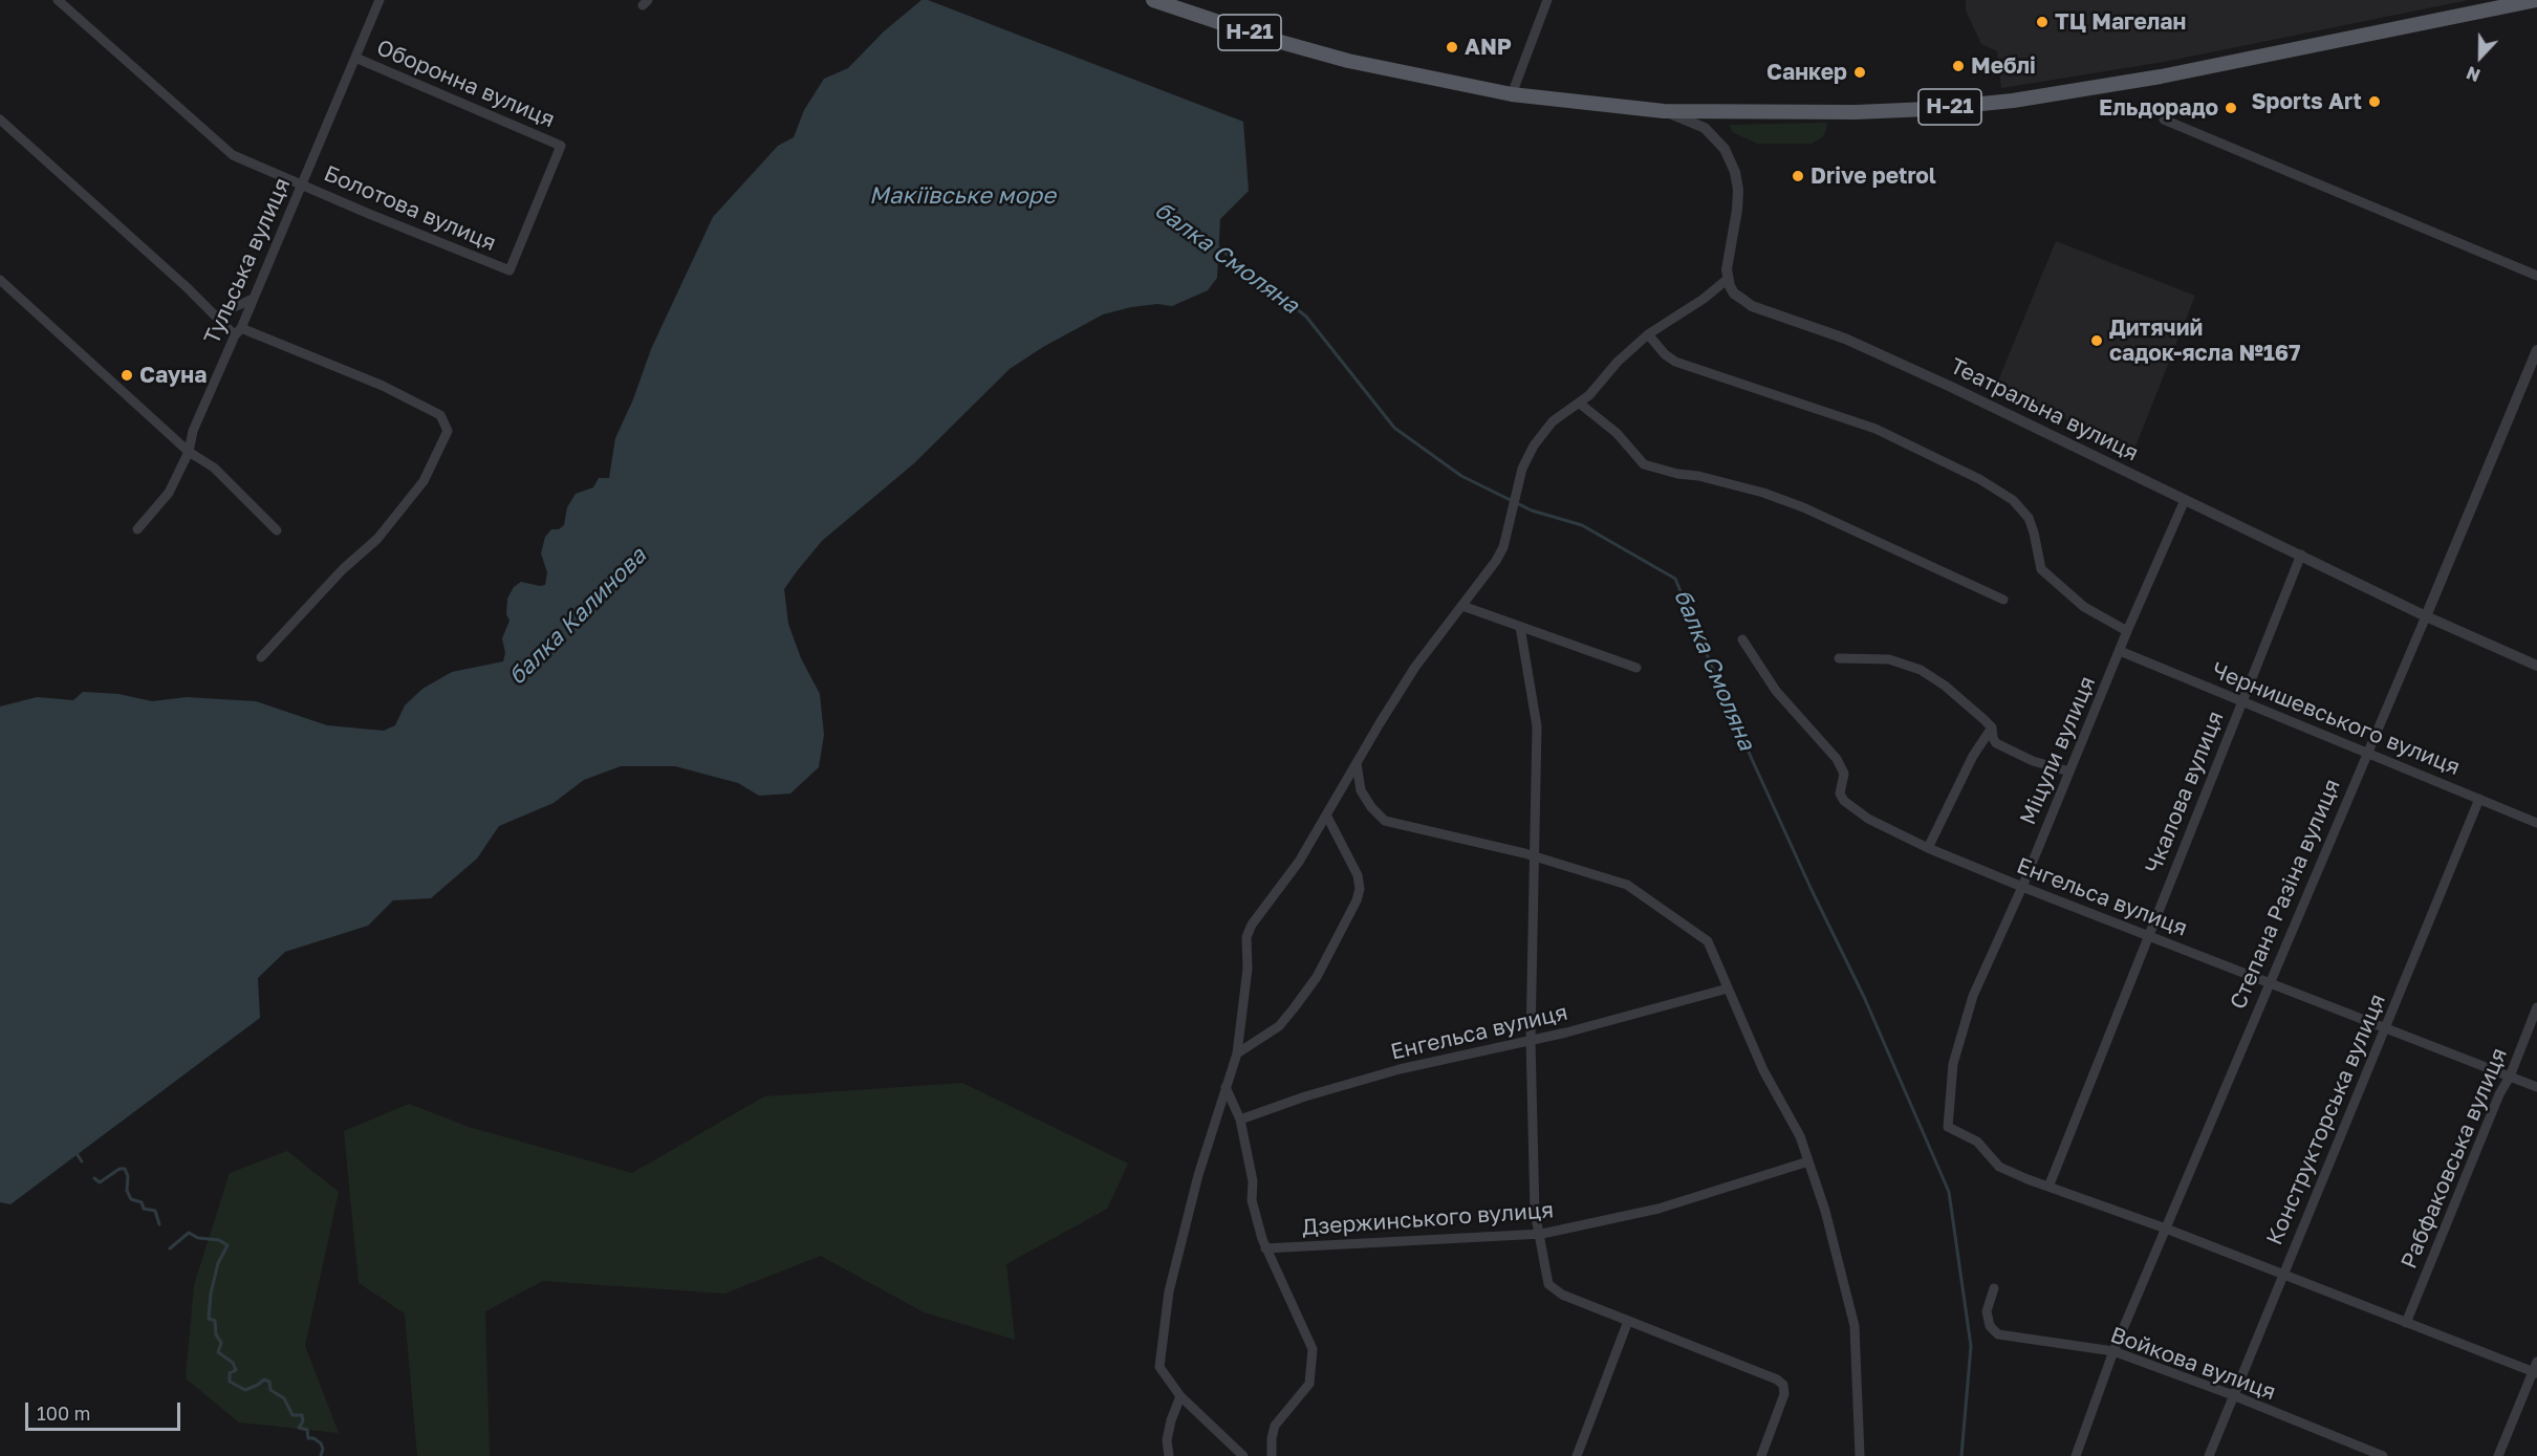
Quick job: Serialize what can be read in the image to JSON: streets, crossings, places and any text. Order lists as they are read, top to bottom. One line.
{"streets":{"main road":["Н-21"],"street":["Оборонна вулиця","Болотова вулиця","Тульська вулиця","Театральна вулиця","Чернишевського вулиця","Міцули вулиця","Чкалова вулиця","Степана Разіна вулиця","Енгельса вулиця","Конструкторська вулиця","Рабфаковська вулиця","Дзержинського вулиця","Войкова вулиця"]},"crossings":[["Оборонна вулиця","Болотова вулиця"],["Оборонна вулиця","Тульська вулиця"],["Болотова вулиця","Тульська вулиця"],["Театральна вулиця","Міцули вулиця"],["Театральна вулиця","Чкалова вулиця"],["Театральна вулиця","Степана Разіна вулиця"],["Чернишевського вулиця","Міцули вулиця"],["Чернишевського вулиця","Чкалова вулиця"],["Чернишевського вулиця","Степана Разіна вулиця"],["Чернишевського вулиця","Конструкторська вулиця"],["Міцули вулиця","Чкалова вулиця"],["Міцули вулиця","Енгельса вулиця"],["Чкалова вулиця","Енгельса вулиця"],["Степана Разіна вулиця","Енгельса вулиця"],["Степана Разіна вулиця","Войкова вулиця"],["Енгельса вулиця","Конструкторська вулиця"],["Енгельса вулиця","Рабфаковська вулиця"],["Конструкторська вулиця","Войкова вулиця"]],"water":["Макіївське море","балка Смоляна","балка Калинова"],"places":["ТЦ Магелан","ANP","Меблі","Санкер","Sports Art","Ельдорадо","Drive petrol","Дитячий садок-ясла №167","Сауна"],"scale_bar":"100 m","north":"bottom"}
